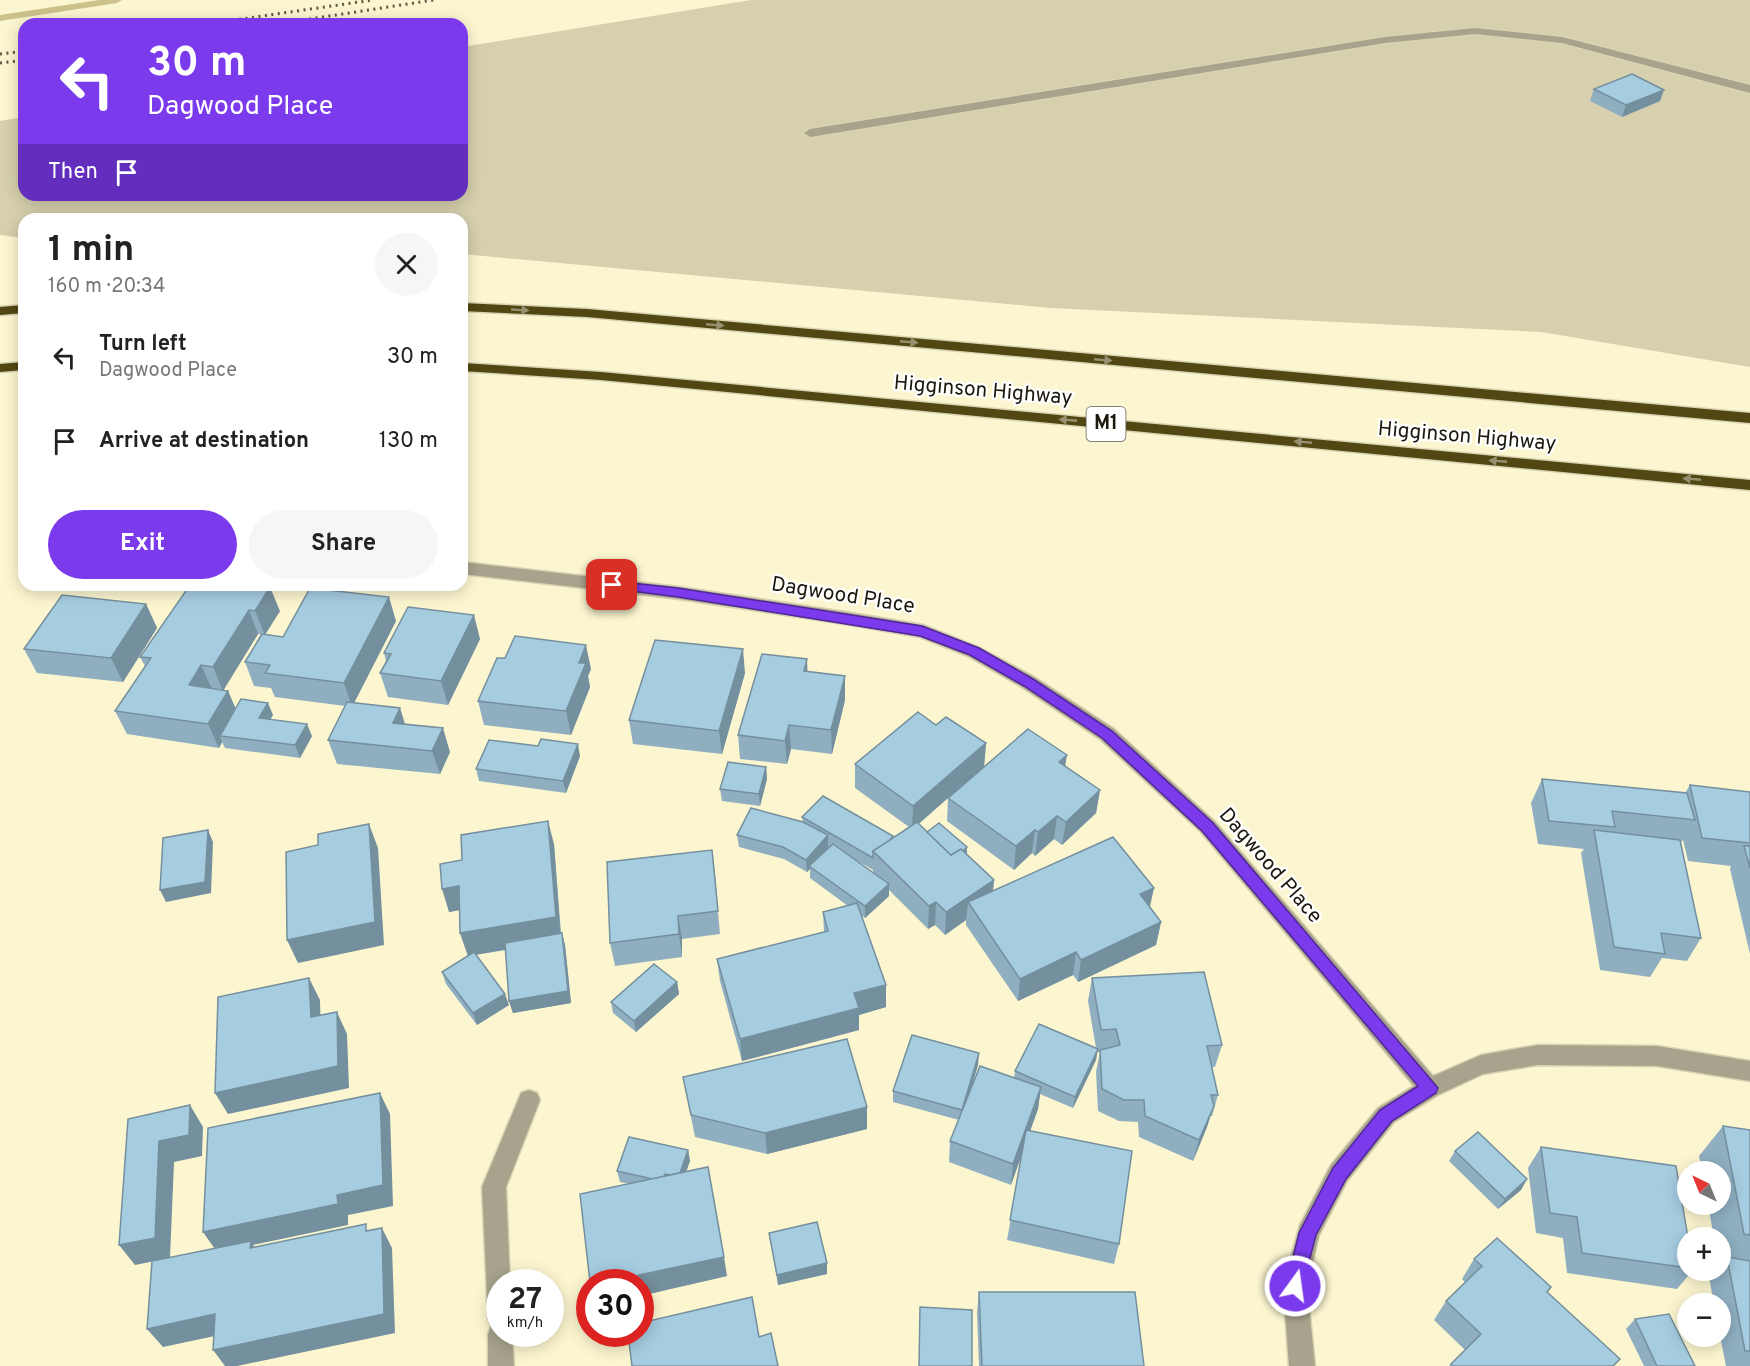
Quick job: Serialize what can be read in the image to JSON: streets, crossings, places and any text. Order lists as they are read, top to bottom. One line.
{"streets":{"highway":["Higginson Highway","M1"],"street":["Dagwood Place"]},"north":"top left","page":{"turn":["30 m","Dagwood Place"],"then":"Then","heading":["1 min","160 m · 20:34"],"list":[{"name":"Turn left","note":"Dagwood Place","value":"30 m"},{"name":"Arrive at destination","value":"130 m"}],"buttons":["Exit","Share"],"map_buttons":["+","−"],"speed":"27 km/h","limit":"30"}}
